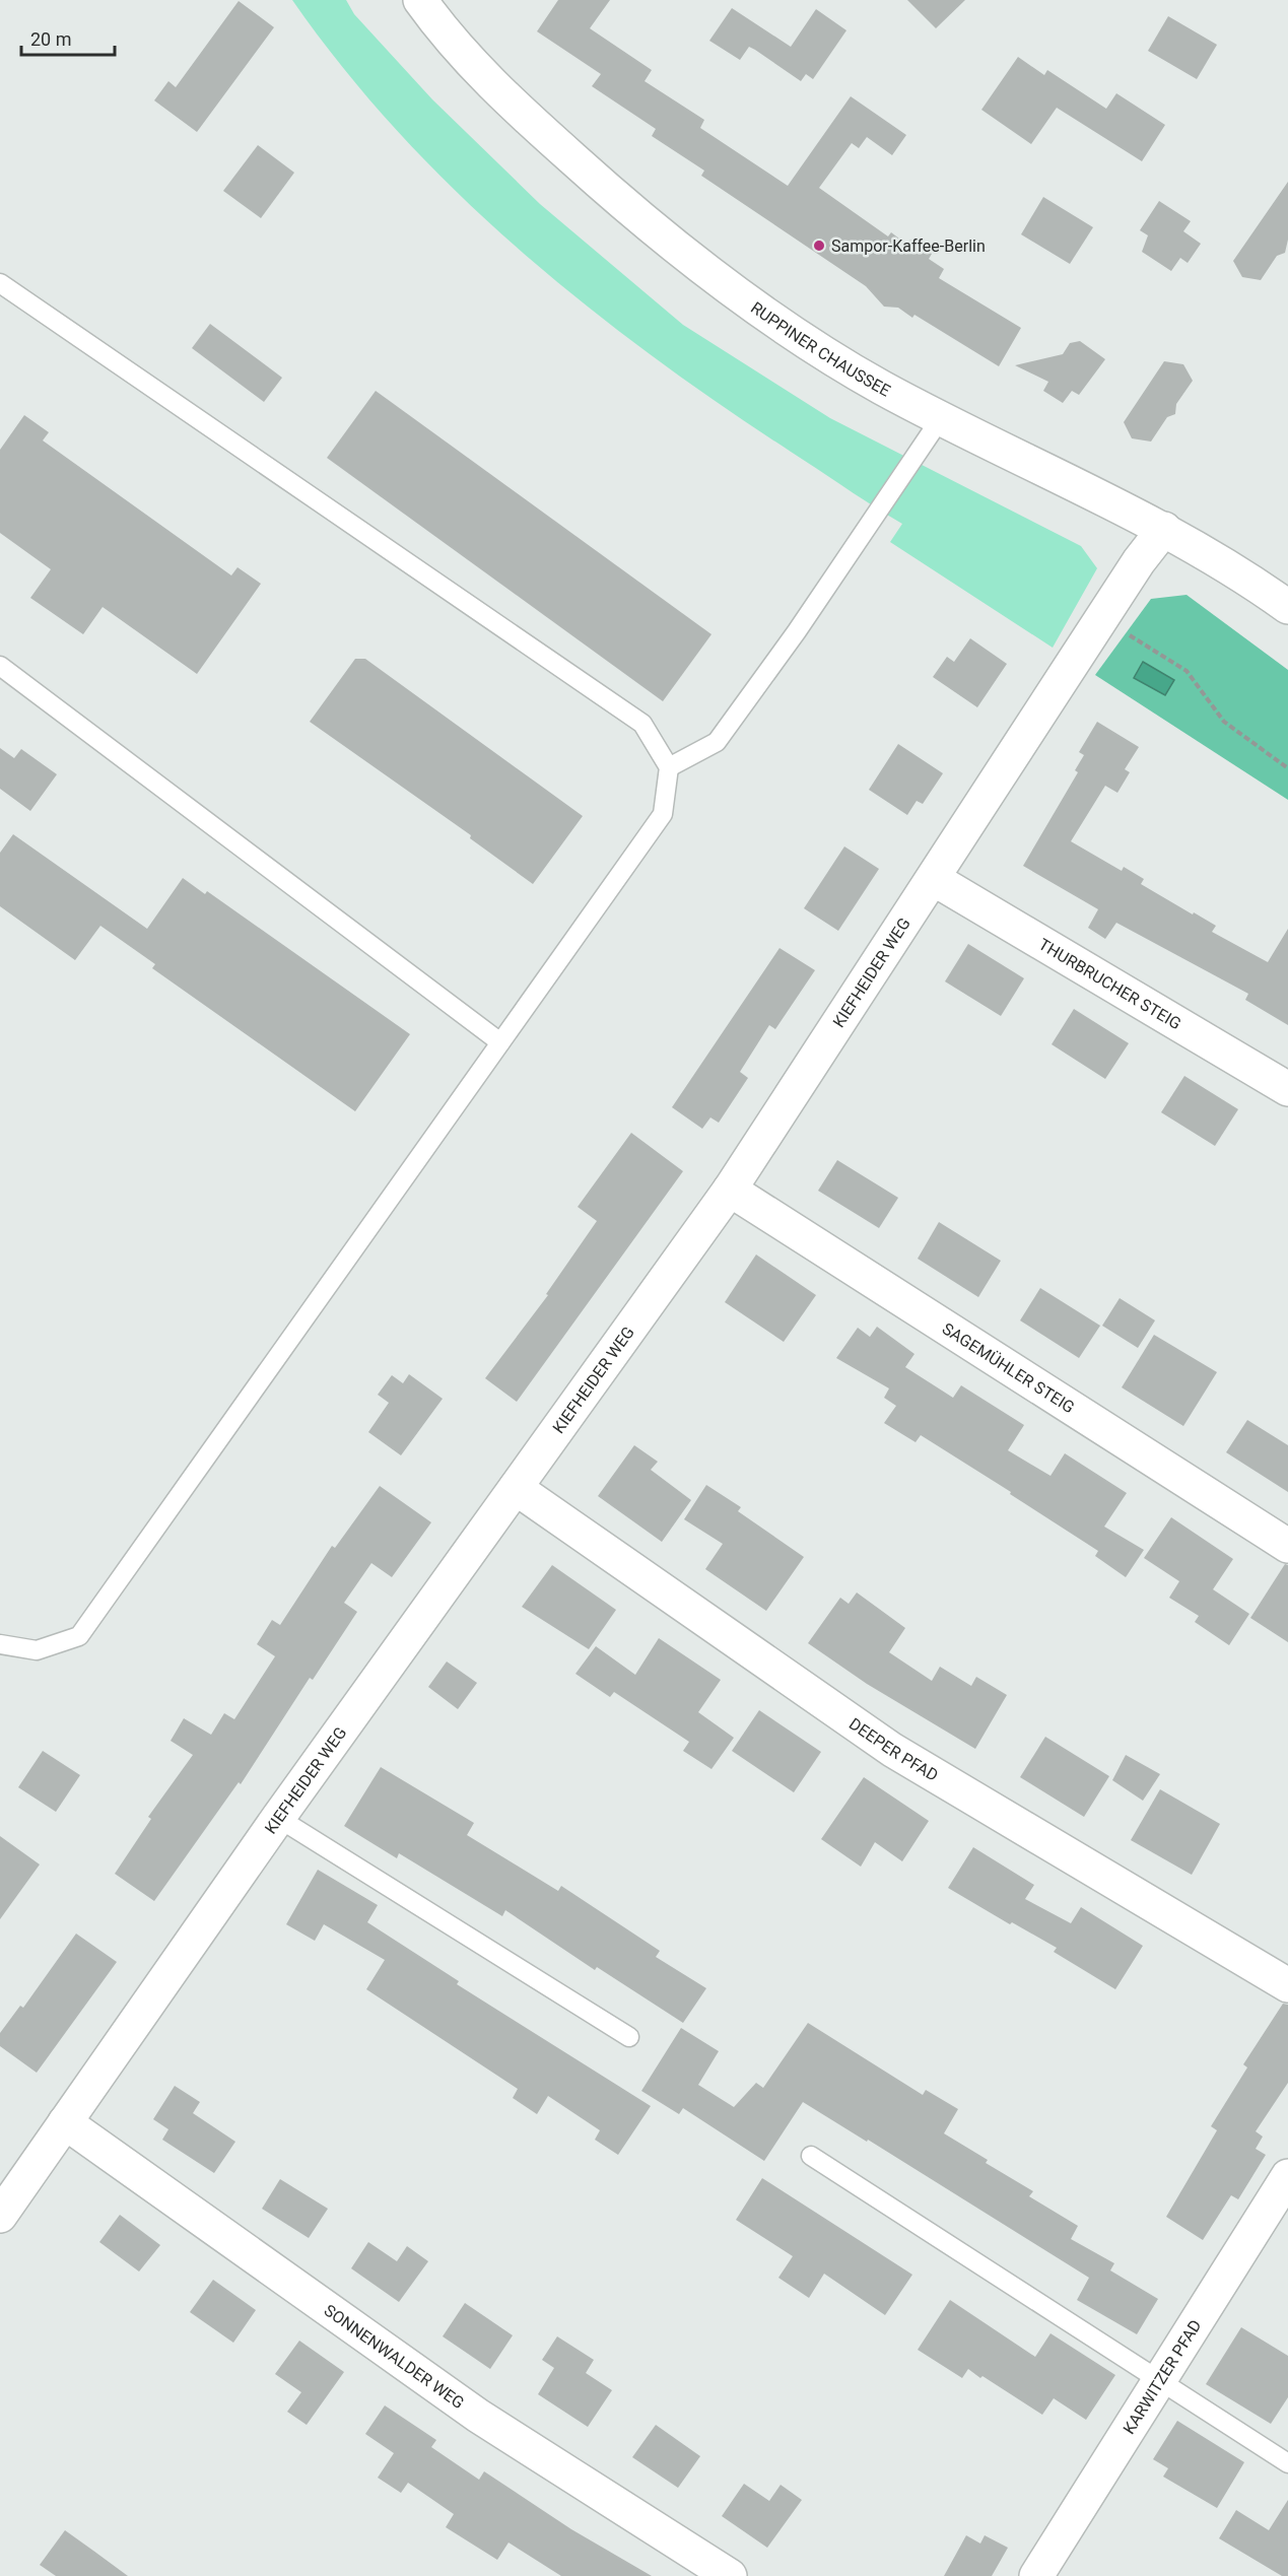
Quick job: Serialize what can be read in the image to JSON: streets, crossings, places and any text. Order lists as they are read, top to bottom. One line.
{"streets":{"street":["RUPPINER CHAUSSEE","KIEFHEIDER WEG","THURBRUCHER STEIG","SAGEMÜHLER STEIG","DEEPER PFAD","SONNENWALDER WEG","KARWITZER PFAD"]},"crossings":[["RUPPINER CHAUSSEE","KIEFHEIDER WEG"],["KIEFHEIDER WEG","THURBRUCHER STEIG"],["KIEFHEIDER WEG","SAGEMÜHLER STEIG"],["KIEFHEIDER WEG","DEEPER PFAD"],["KIEFHEIDER WEG","SONNENWALDER WEG"]],"places":["Sampor-Kaffee-Berlin"],"scale_bar":"20 m"}
